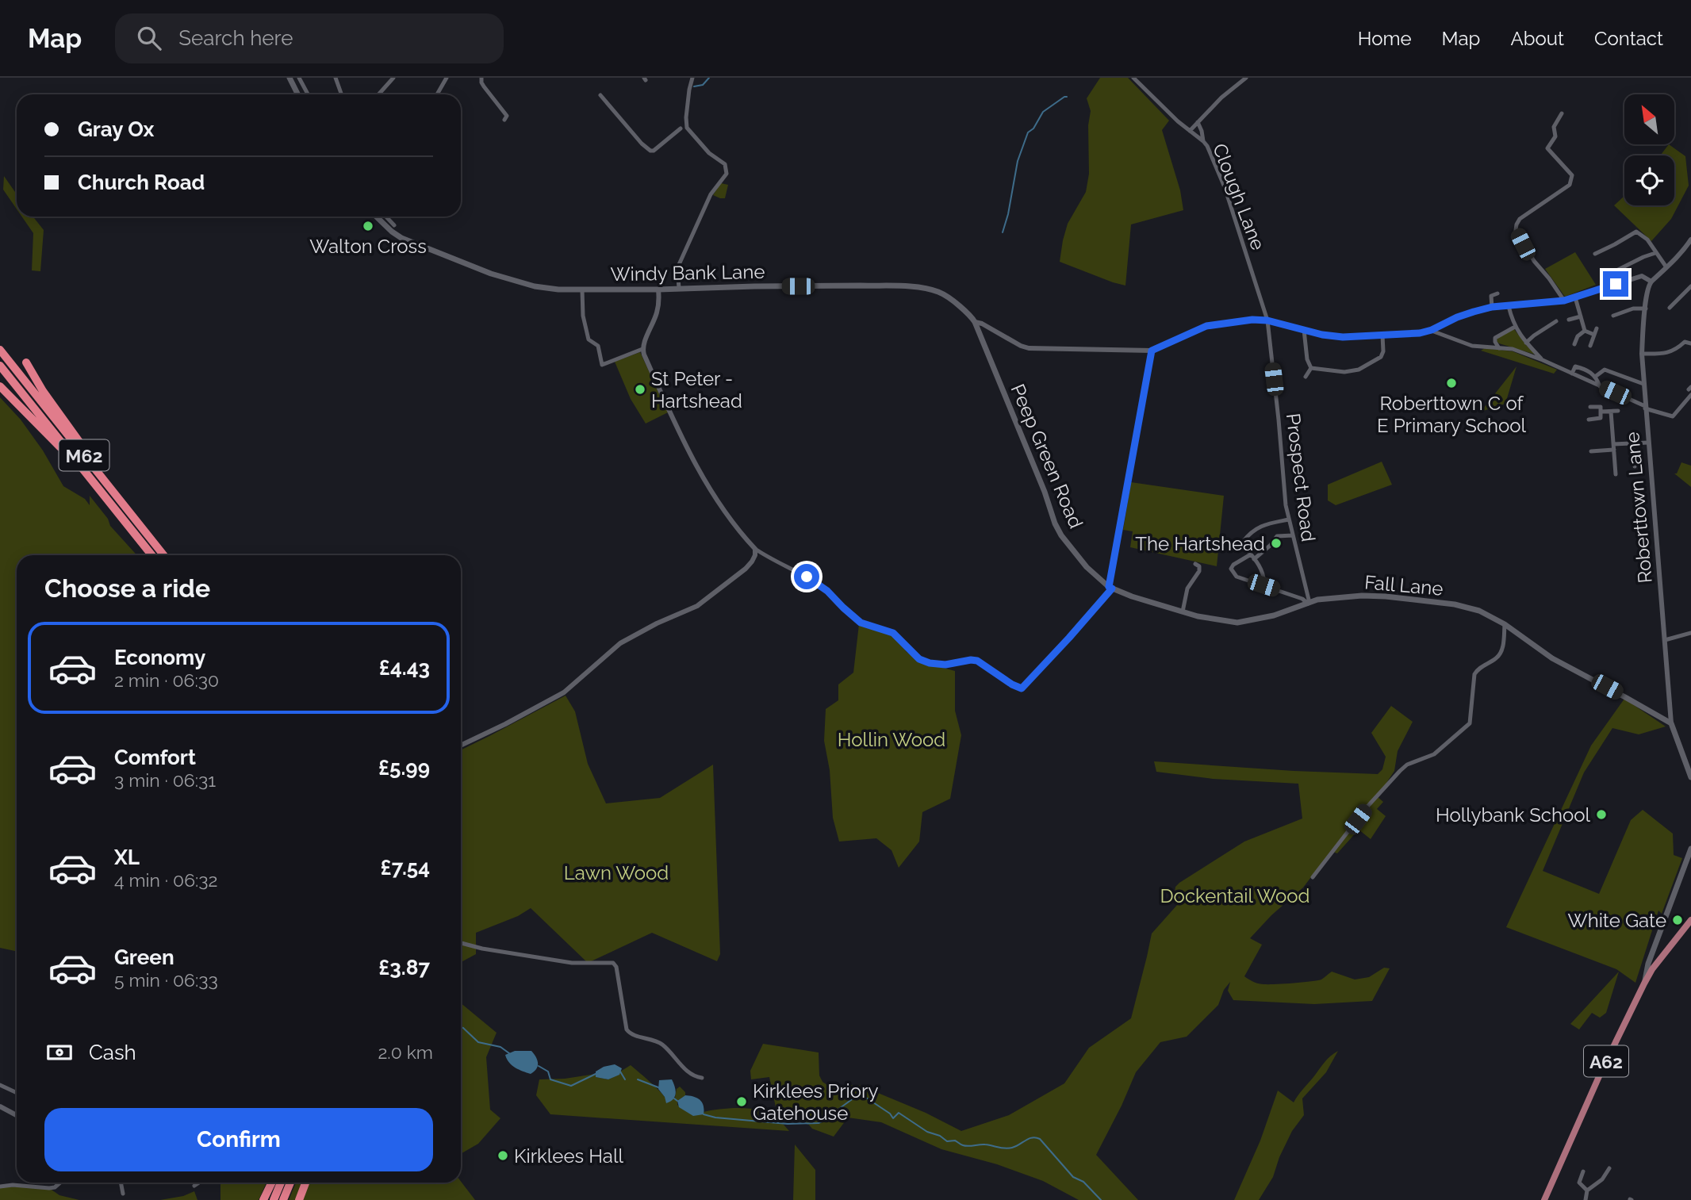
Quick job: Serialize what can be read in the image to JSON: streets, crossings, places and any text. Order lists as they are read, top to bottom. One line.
{"streets":{"highway":["M62"],"main road":["Windy Bank Lane","Peep Green Road","Fall Lane","A62"],"street":["Clough Lane","Prospect Road","Roberttown Lane"]},"crossings":[["Clough Lane","Windy Bank Lane"],["Clough Lane","Prospect Road"],["Windy Bank Lane","Peep Green Road"],["Windy Bank Lane","Prospect Road"],["Windy Bank Lane","Roberttown Lane"],["Peep Green Road","Fall Lane"],["Prospect Road","Fall Lane"],["Roberttown Lane","Fall Lane"]],"parks":["Hollin Wood","Lawn Wood","Dockentail Wood"],"places":["Walton Cross","Roberttown C of E Primary School","St Peter - Hartshead","The Hartshead","Hollybank School","White Gate","Kirklees Priory Gatehouse","Kirklees Hall"],"north":"top left","page":{"header":"Map","search":"Search here","nav":["Home","Map","About","Contact"],"banner":["Gray Ox","Church Road"],"heading":"Choose a ride","list":[{"name":"Economy","note":"2 min · 06:30","value":"£4.43"},{"name":"Comfort","note":"3 min · 06:31","value":"£5.99"},{"name":"XL","note":"4 min · 06:32","value":"£7.54"},{"name":"Green","note":"5 min · 06:33","value":"£3.87"}],"pay":["Cash","2.0 km"],"buttons":"Confirm"}}
